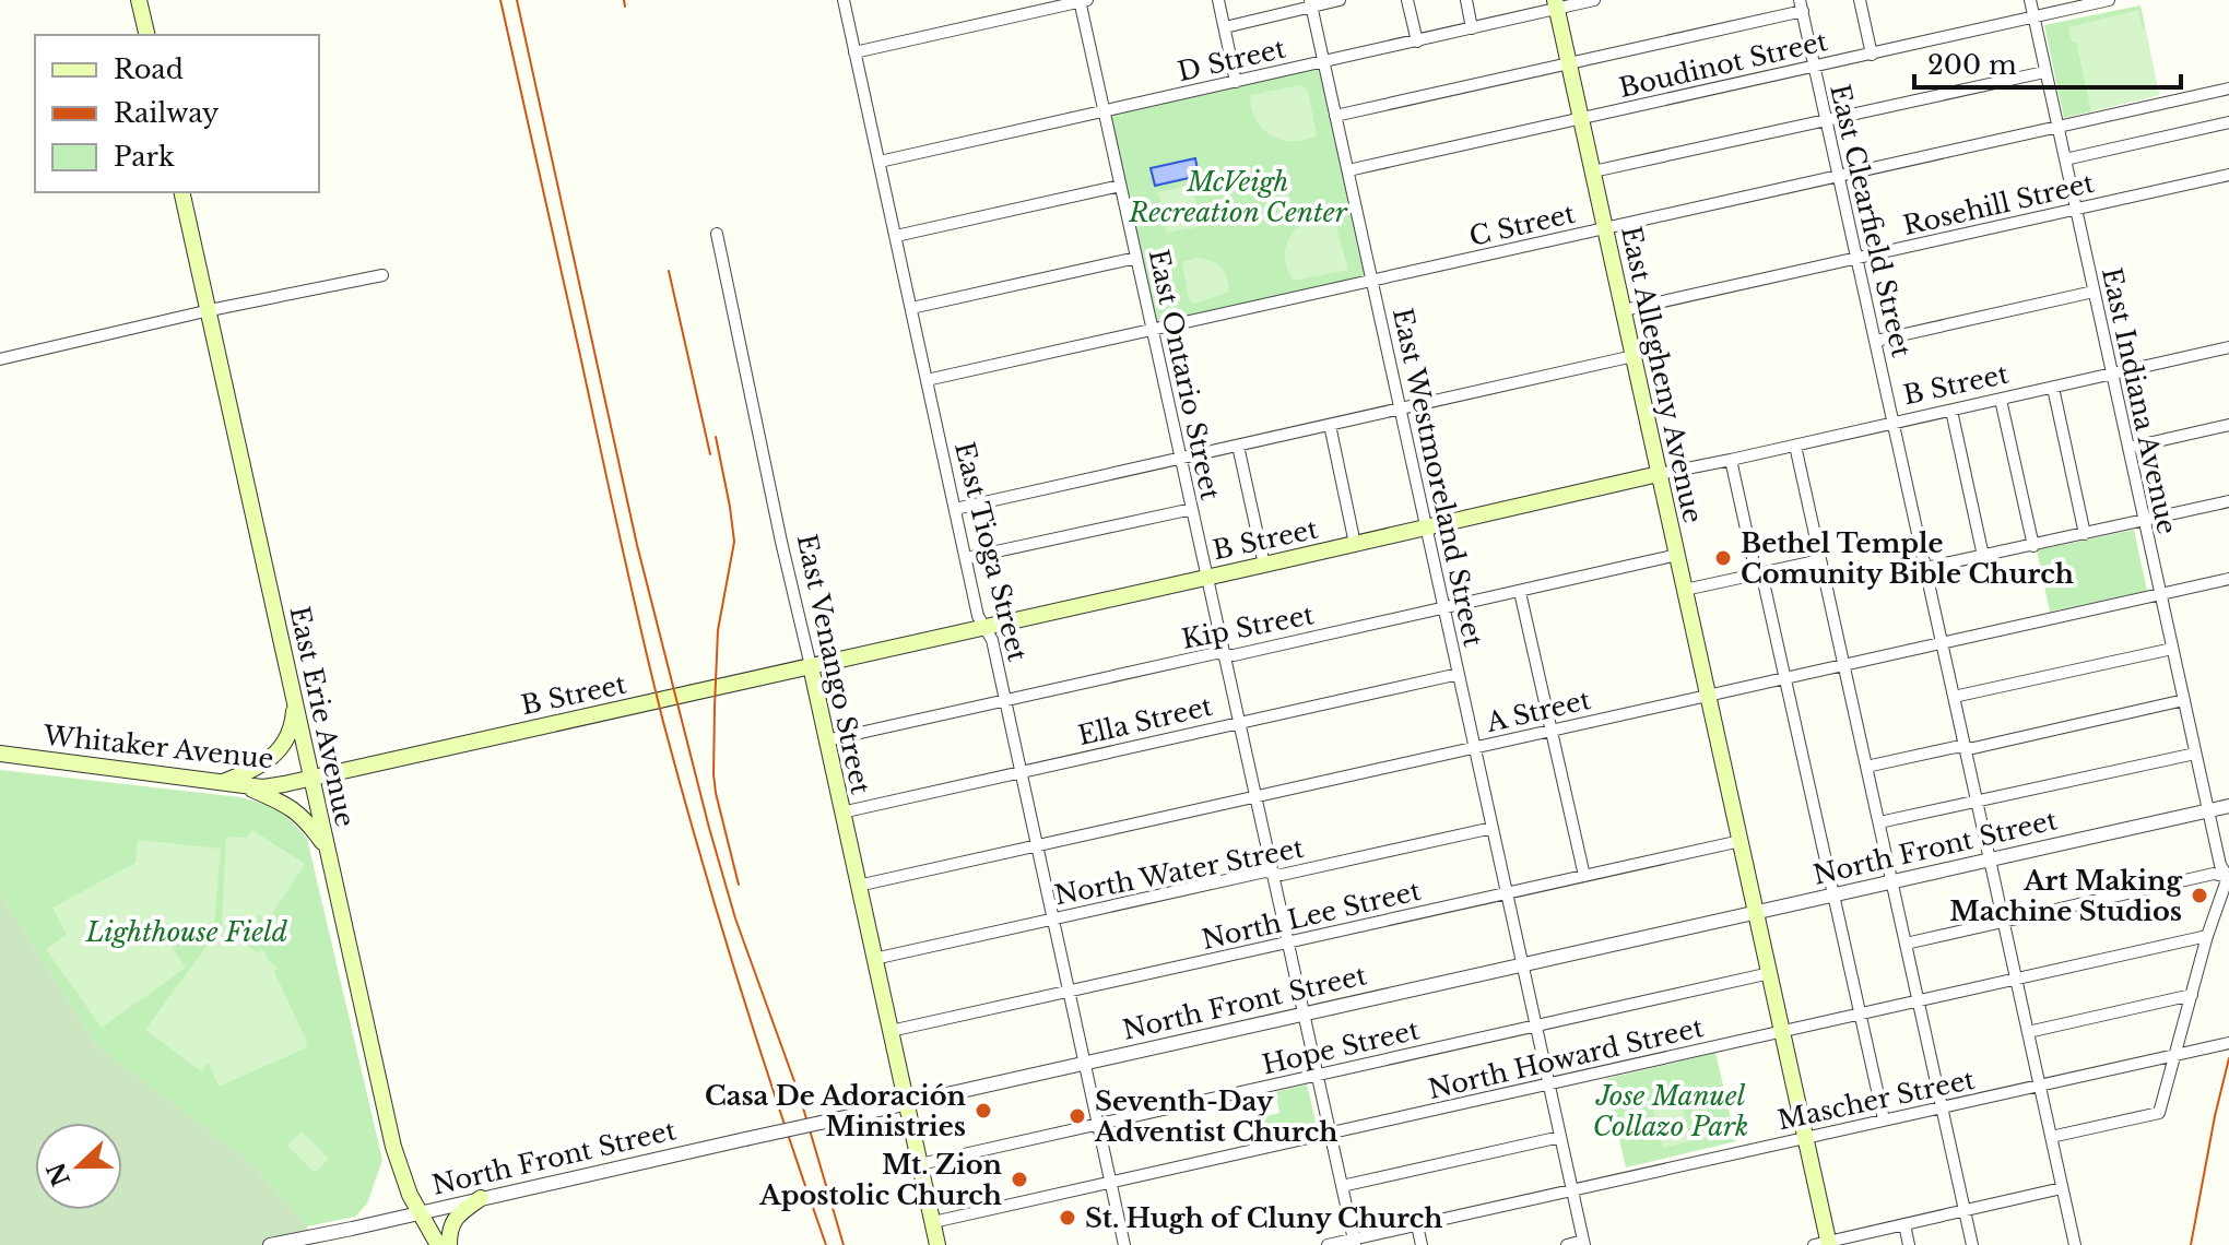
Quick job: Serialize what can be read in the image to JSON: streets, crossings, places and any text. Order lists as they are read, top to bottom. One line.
{"streets":{"main road":["East Allegheny Avenue","B Street","East Venango Street","East Erie Avenue","Whitaker Avenue"],"street":["D Street","Boudinot Street","Rosehill Street","East Clearfield Street","C Street","East Ontario Street","East Indiana Avenue","East Westmoreland Street","East Tioga Street","Kip Street","A Street","Ella Street","North Front Street","North Water Street","North Lee Street","Hope Street","North Howard Street","Mascher Street"]},"crossings":[["D Street","East Ontario Street"],["D Street","East Allegheny Avenue"],["D Street","East Westmoreland Street"],["D Street","East Tioga Street"],["Boudinot Street","East Clearfield Street"],["Boudinot Street","East Allegheny Avenue"],["Boudinot Street","East Indiana Avenue"],["Boudinot Street","East Westmoreland Street"],["Rosehill Street","East Clearfield Street"],["Rosehill Street","East Allegheny Avenue"],["Rosehill Street","East Indiana Avenue"],["East Clearfield Street","C Street"],["East Clearfield Street","B Street"],["East Clearfield Street","A Street"],["East Clearfield Street","North Front Street"],["East Clearfield Street","North Howard Street"],["East Clearfield Street","Mascher Street"],["C Street","East Ontario Street"],["C Street","East Allegheny Avenue"],["C Street","East Indiana Avenue"],["C Street","East Westmoreland Street"],["C Street","East Tioga Street"],["East Ontario Street","B Street"],["East Ontario Street","Kip Street"],["East Ontario Street","A Street"],["East Ontario Street","Ella Street"],["East Ontario Street","North Front Street"],["East Ontario Street","North Water Street"],["East Ontario Street","North Lee Street"],["East Ontario Street","Hope Street"],["East Ontario Street","North Howard Street"],["East Ontario Street","Mascher Street"],["East Allegheny Avenue","B Street"],["East Allegheny Avenue","Kip Street"],["East Allegheny Avenue","A Street"],["East Allegheny Avenue","North Front Street"],["East Allegheny Avenue","North Lee Street"],["East Allegheny Avenue","Hope Street"],["East Allegheny Avenue","North Howard Street"],["East Allegheny Avenue","Mascher Street"],["B Street","East Indiana Avenue"],["B Street","East Westmoreland Street"],["B Street","East Tioga Street"],["B Street","East Venango Street"],["B Street","East Erie Avenue"],["B Street","Whitaker Avenue"],["East Indiana Avenue","A Street"],["East Indiana Avenue","North Front Street"],["East Westmoreland Street","Kip Street"],["East Westmoreland Street","A Street"],["East Westmoreland Street","Ella Street"],["East Westmoreland Street","North Front Street"],["East Westmoreland Street","North Water Street"],["East Westmoreland Street","North Lee Street"],["East Westmoreland Street","Hope Street"],["East Westmoreland Street","North Howard Street"],["East Westmoreland Street","Mascher Street"],["East Tioga Street","Kip Street"],["East Tioga Street","A Street"],["East Tioga Street","Ella Street"],["East Tioga Street","North Front Street"],["East Tioga Street","North Water Street"],["East Tioga Street","North Lee Street"],["East Tioga Street","Hope Street"],["East Tioga Street","North Howard Street"],["Kip Street","East Venango Street"],["East Venango Street","A Street"],["East Venango Street","Ella Street"],["East Venango Street","North Front Street"],["East Venango Street","North Water Street"],["East Venango Street","North Lee Street"],["East Venango Street","Hope Street"],["East Venango Street","North Howard Street"],["East Erie Avenue","Whitaker Avenue"],["East Erie Avenue","North Front Street"]],"parks":["McVeigh Recreation Center","Lighthouse Field","Jose Manuel Collazo Park"],"places":["Bethel Temple Comunity Bible Church","Art Making Machine Studios","Casa De Adoración Ministries","Seventh-Day Adventist Church","Mt. Zion Apostolic Church","St. Hugh of Cluny Church"],"legend":["Road","Railway","Park"],"scale_bar":"200 m","north":"left"}
